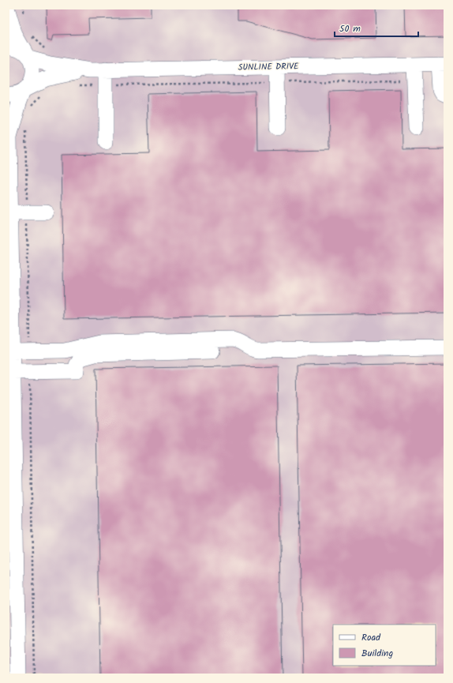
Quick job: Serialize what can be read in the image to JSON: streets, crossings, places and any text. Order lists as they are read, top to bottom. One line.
{"streets":{"street":["SUNLINE DRIVE"]},"legend":["Road","Building"],"scale_bar":"50 m"}
